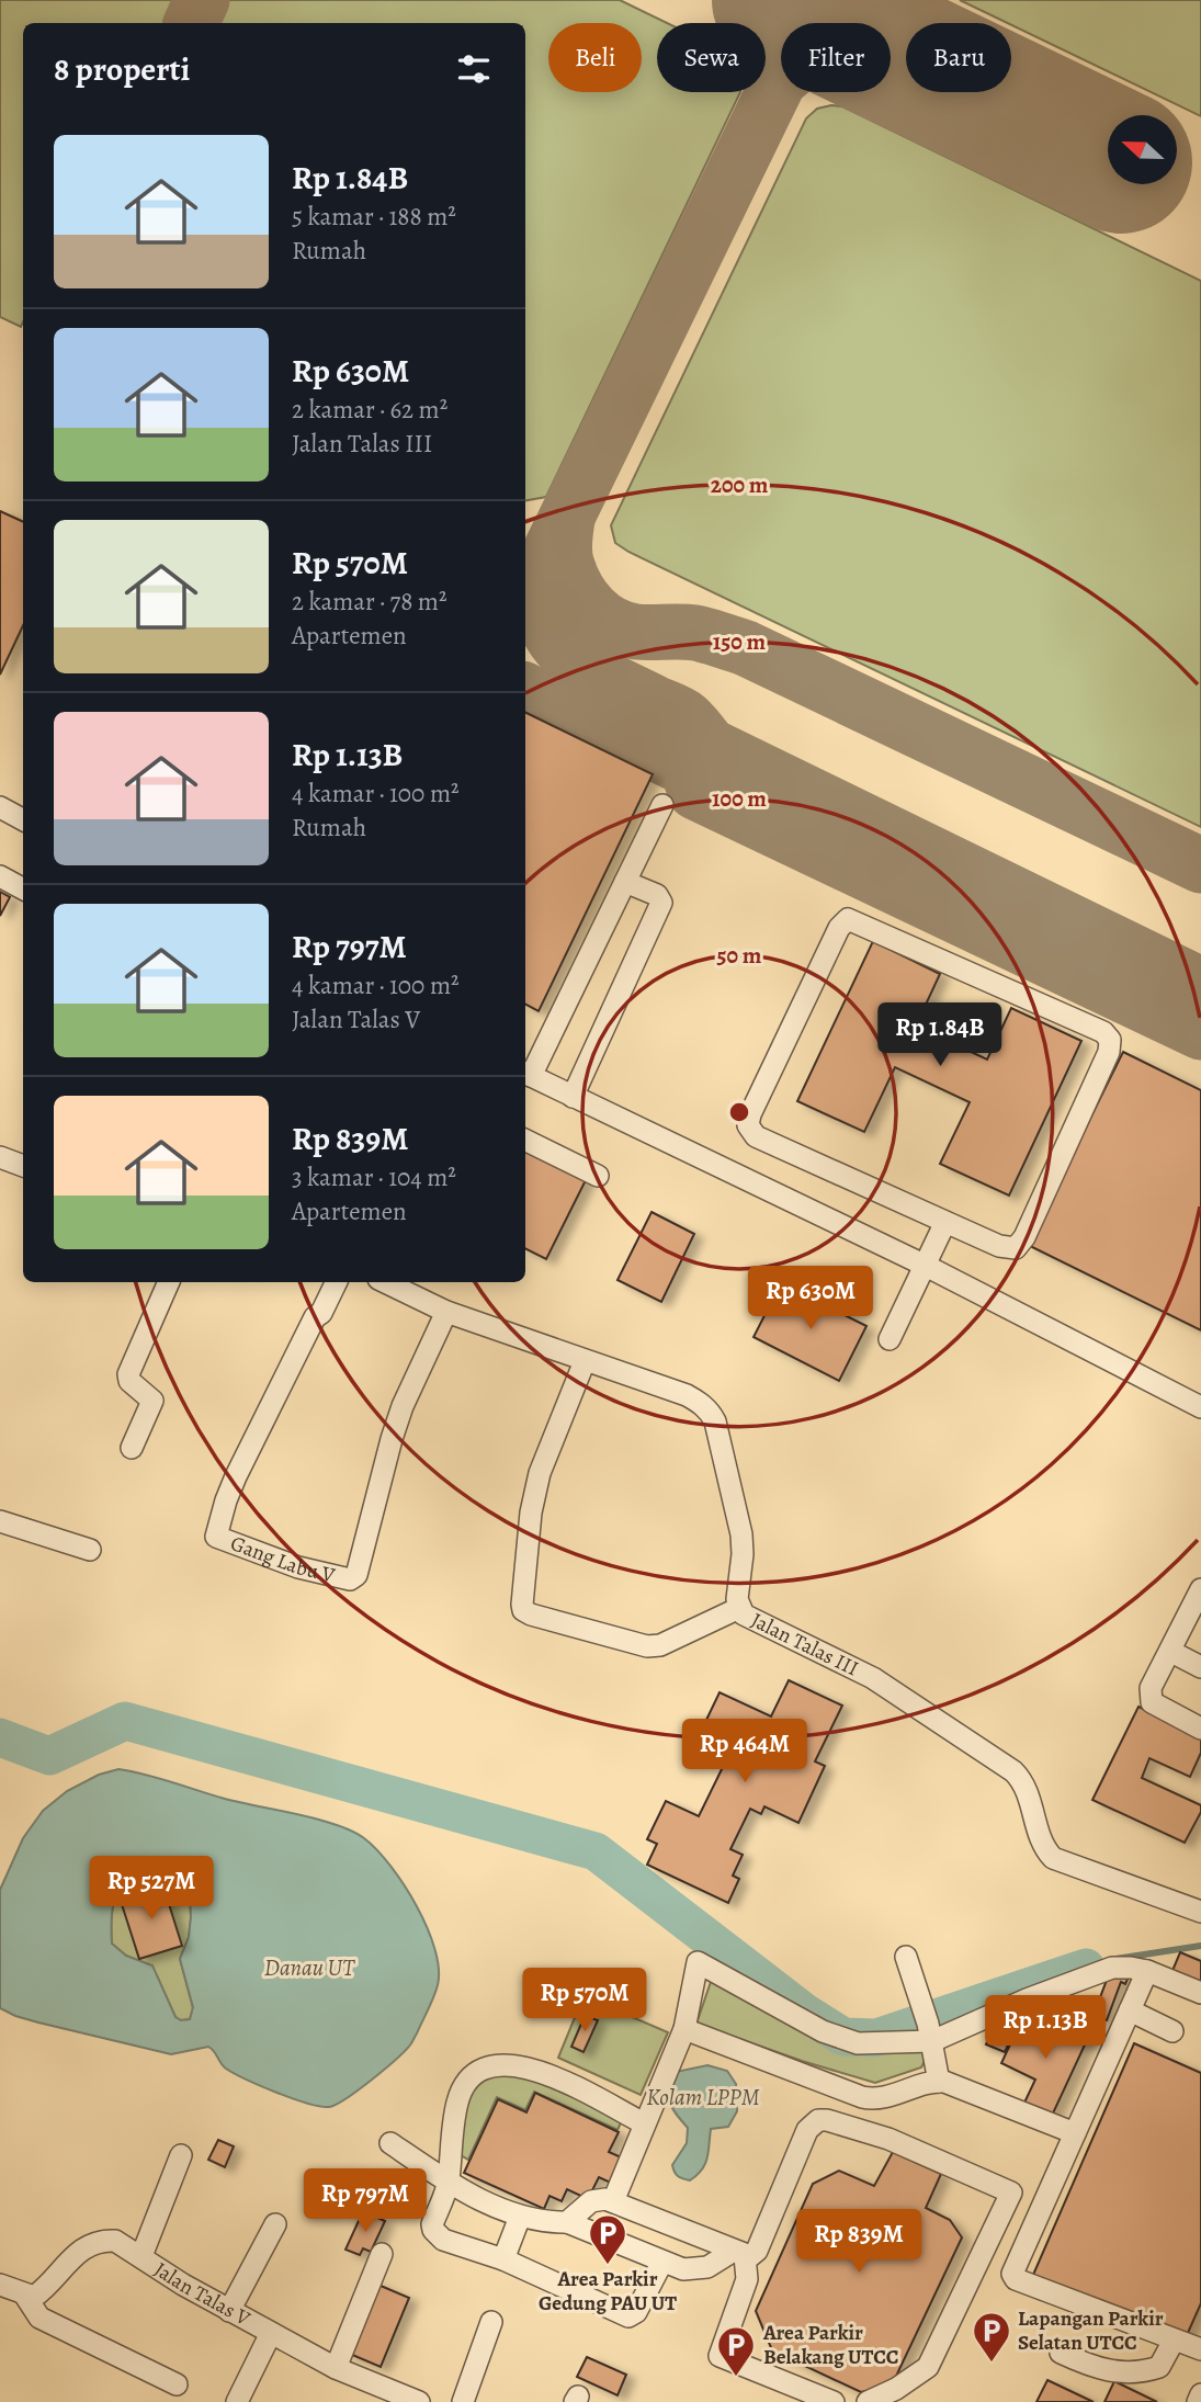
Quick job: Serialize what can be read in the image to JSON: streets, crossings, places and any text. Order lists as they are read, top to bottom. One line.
{"streets":{"street":["Gang Labu V","Jalan Talas III","Jalan Talas V"]},"crossings":[["Gang Labu V","Jalan Talas III"]],"water":["Danau UT","Kolam LPPM"],"places":{"parking":["Area Parkir Gedung PAU UT","Lapangan Parkir Selatan UTCC","Area Parkir Belakang UTCC"]},"north":"left","page":{"chip":["Beli","Sewa","Filter","Baru"],"heading":"8 properti","list":[{"name":"Rp 1.84B","note":"5 kamar · 188 m² · Rumah"},{"name":"Rp 630M","note":"2 kamar · 62 m² · Jalan Talas III"},{"name":"Rp 570M","note":"2 kamar · 78 m² · Apartemen"},{"name":"Rp 1.13B","note":"4 kamar · 100 m² · Rumah"},{"name":"Rp 797M","note":"4 kamar · 100 m² · Jalan Talas V"},{"name":"Rp 839M","note":"3 kamar · 104 m² · Apartemen"}],"price":["Rp 1.84B","Rp 630M","Rp 464M","Rp 527M","Rp 570M","Rp 1.13B","Rp 797M","Rp 839M"]},"rings":["200 m","150 m","100 m","50 m"]}
